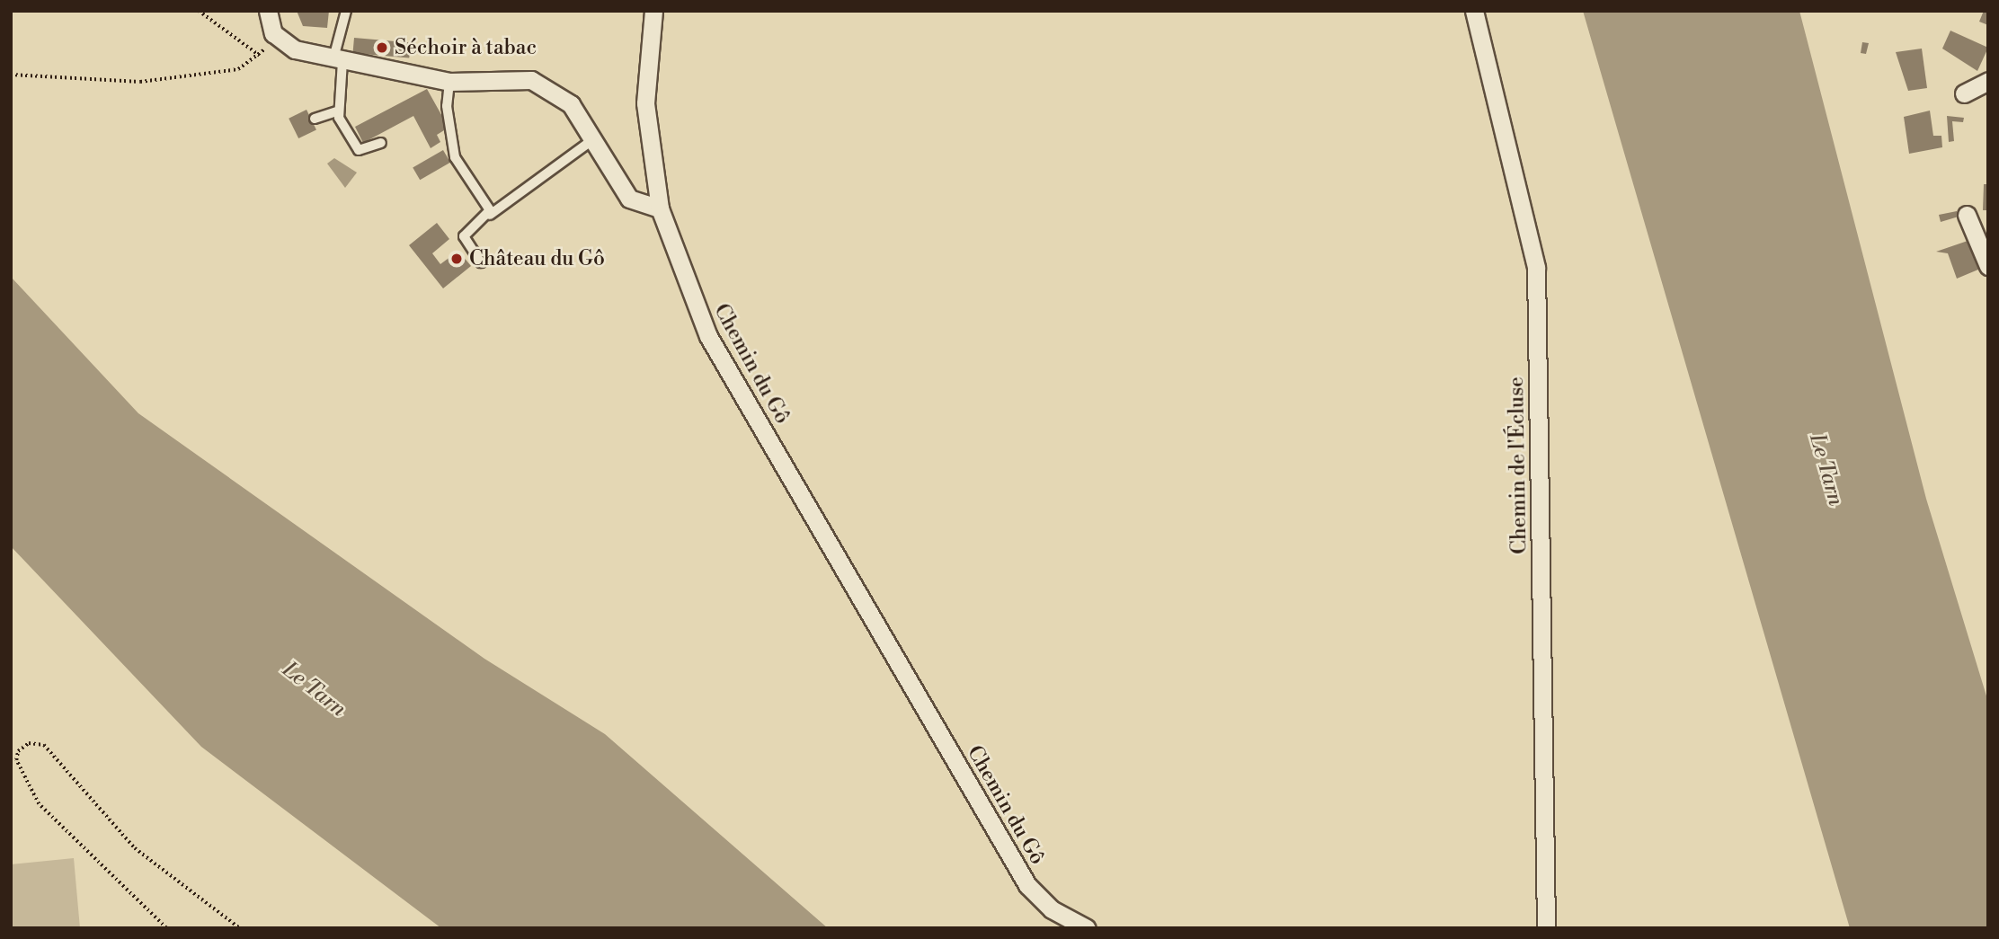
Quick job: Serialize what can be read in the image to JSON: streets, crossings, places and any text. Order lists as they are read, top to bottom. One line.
{"streets":{"street":["Chemin du Gô","Chemin de l'Écluse"]},"water":["Le Tarn"],"places":["Séchoir à tabac","Château du Gô"]}
